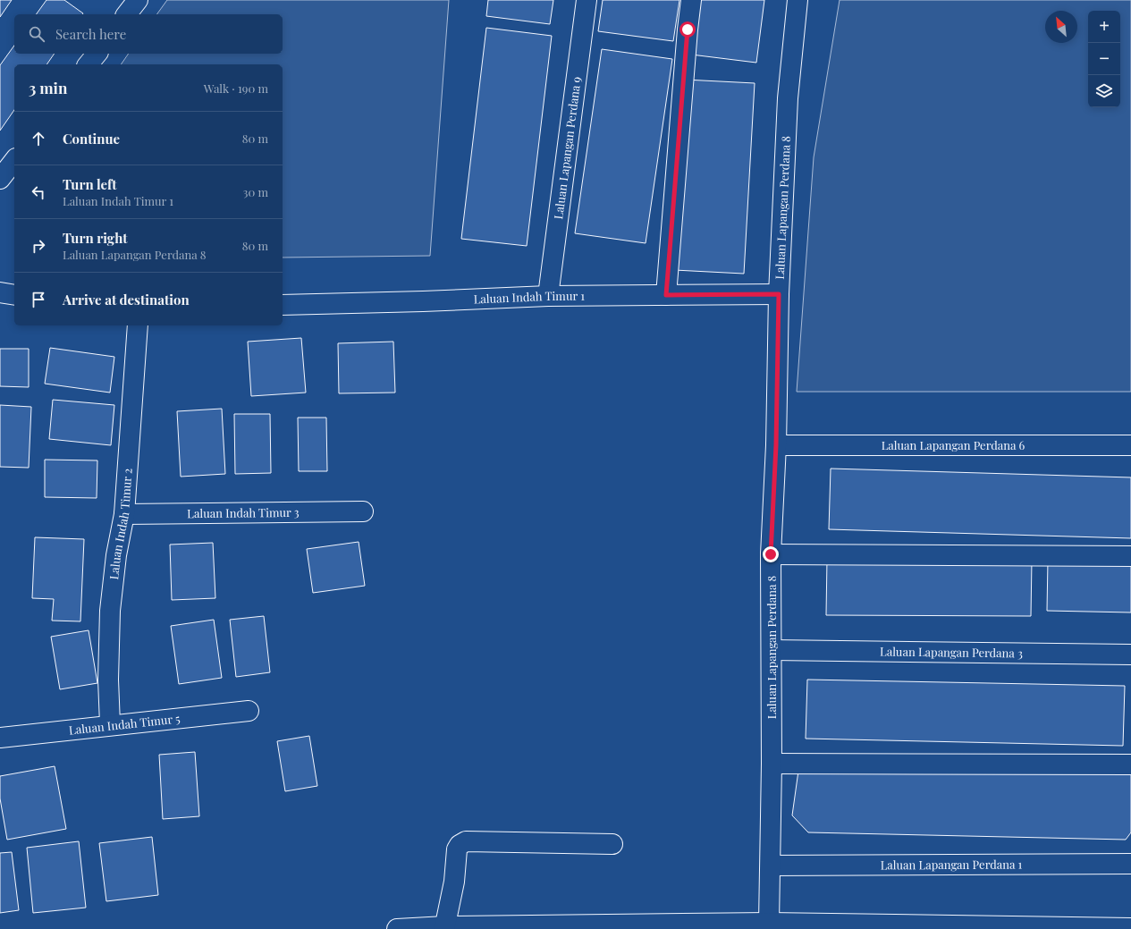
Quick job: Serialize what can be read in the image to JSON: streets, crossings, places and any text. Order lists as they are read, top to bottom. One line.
{"streets":{"street":["Laluan Lapangan Perdana 9","Laluan Lapangan Perdana 8","Laluan Indah Timur 1","Laluan Lapangan Perdana 6","Laluan Indah Timur 3","Laluan Indah Timur 2","Laluan Lapangan Perdana 3","Laluan Indah Timur 5","Laluan Lapangan Perdana 1"]},"crossings":[["Laluan Lapangan Perdana 9","Laluan Indah Timur 1"],["Laluan Lapangan Perdana 8","Laluan Indah Timur 1"],["Laluan Lapangan Perdana 8","Laluan Lapangan Perdana 6"],["Laluan Lapangan Perdana 8","Laluan Lapangan Perdana 3"],["Laluan Lapangan Perdana 8","Laluan Lapangan Perdana 1"],["Laluan Indah Timur 3","Laluan Indah Timur 2"],["Laluan Indah Timur 2","Laluan Indah Timur 5"]],"north":"top left","page":{"map_buttons":["+","−"],"search":"Search here","heading":["3 min","Walk · 190 m"],"list":[["Continue","80 m"],["Turn left","Laluan Indah Timur 1","30 m"],["Turn right","Laluan Lapangan Perdana 8","80 m"],"Arrive at destination"]}}
